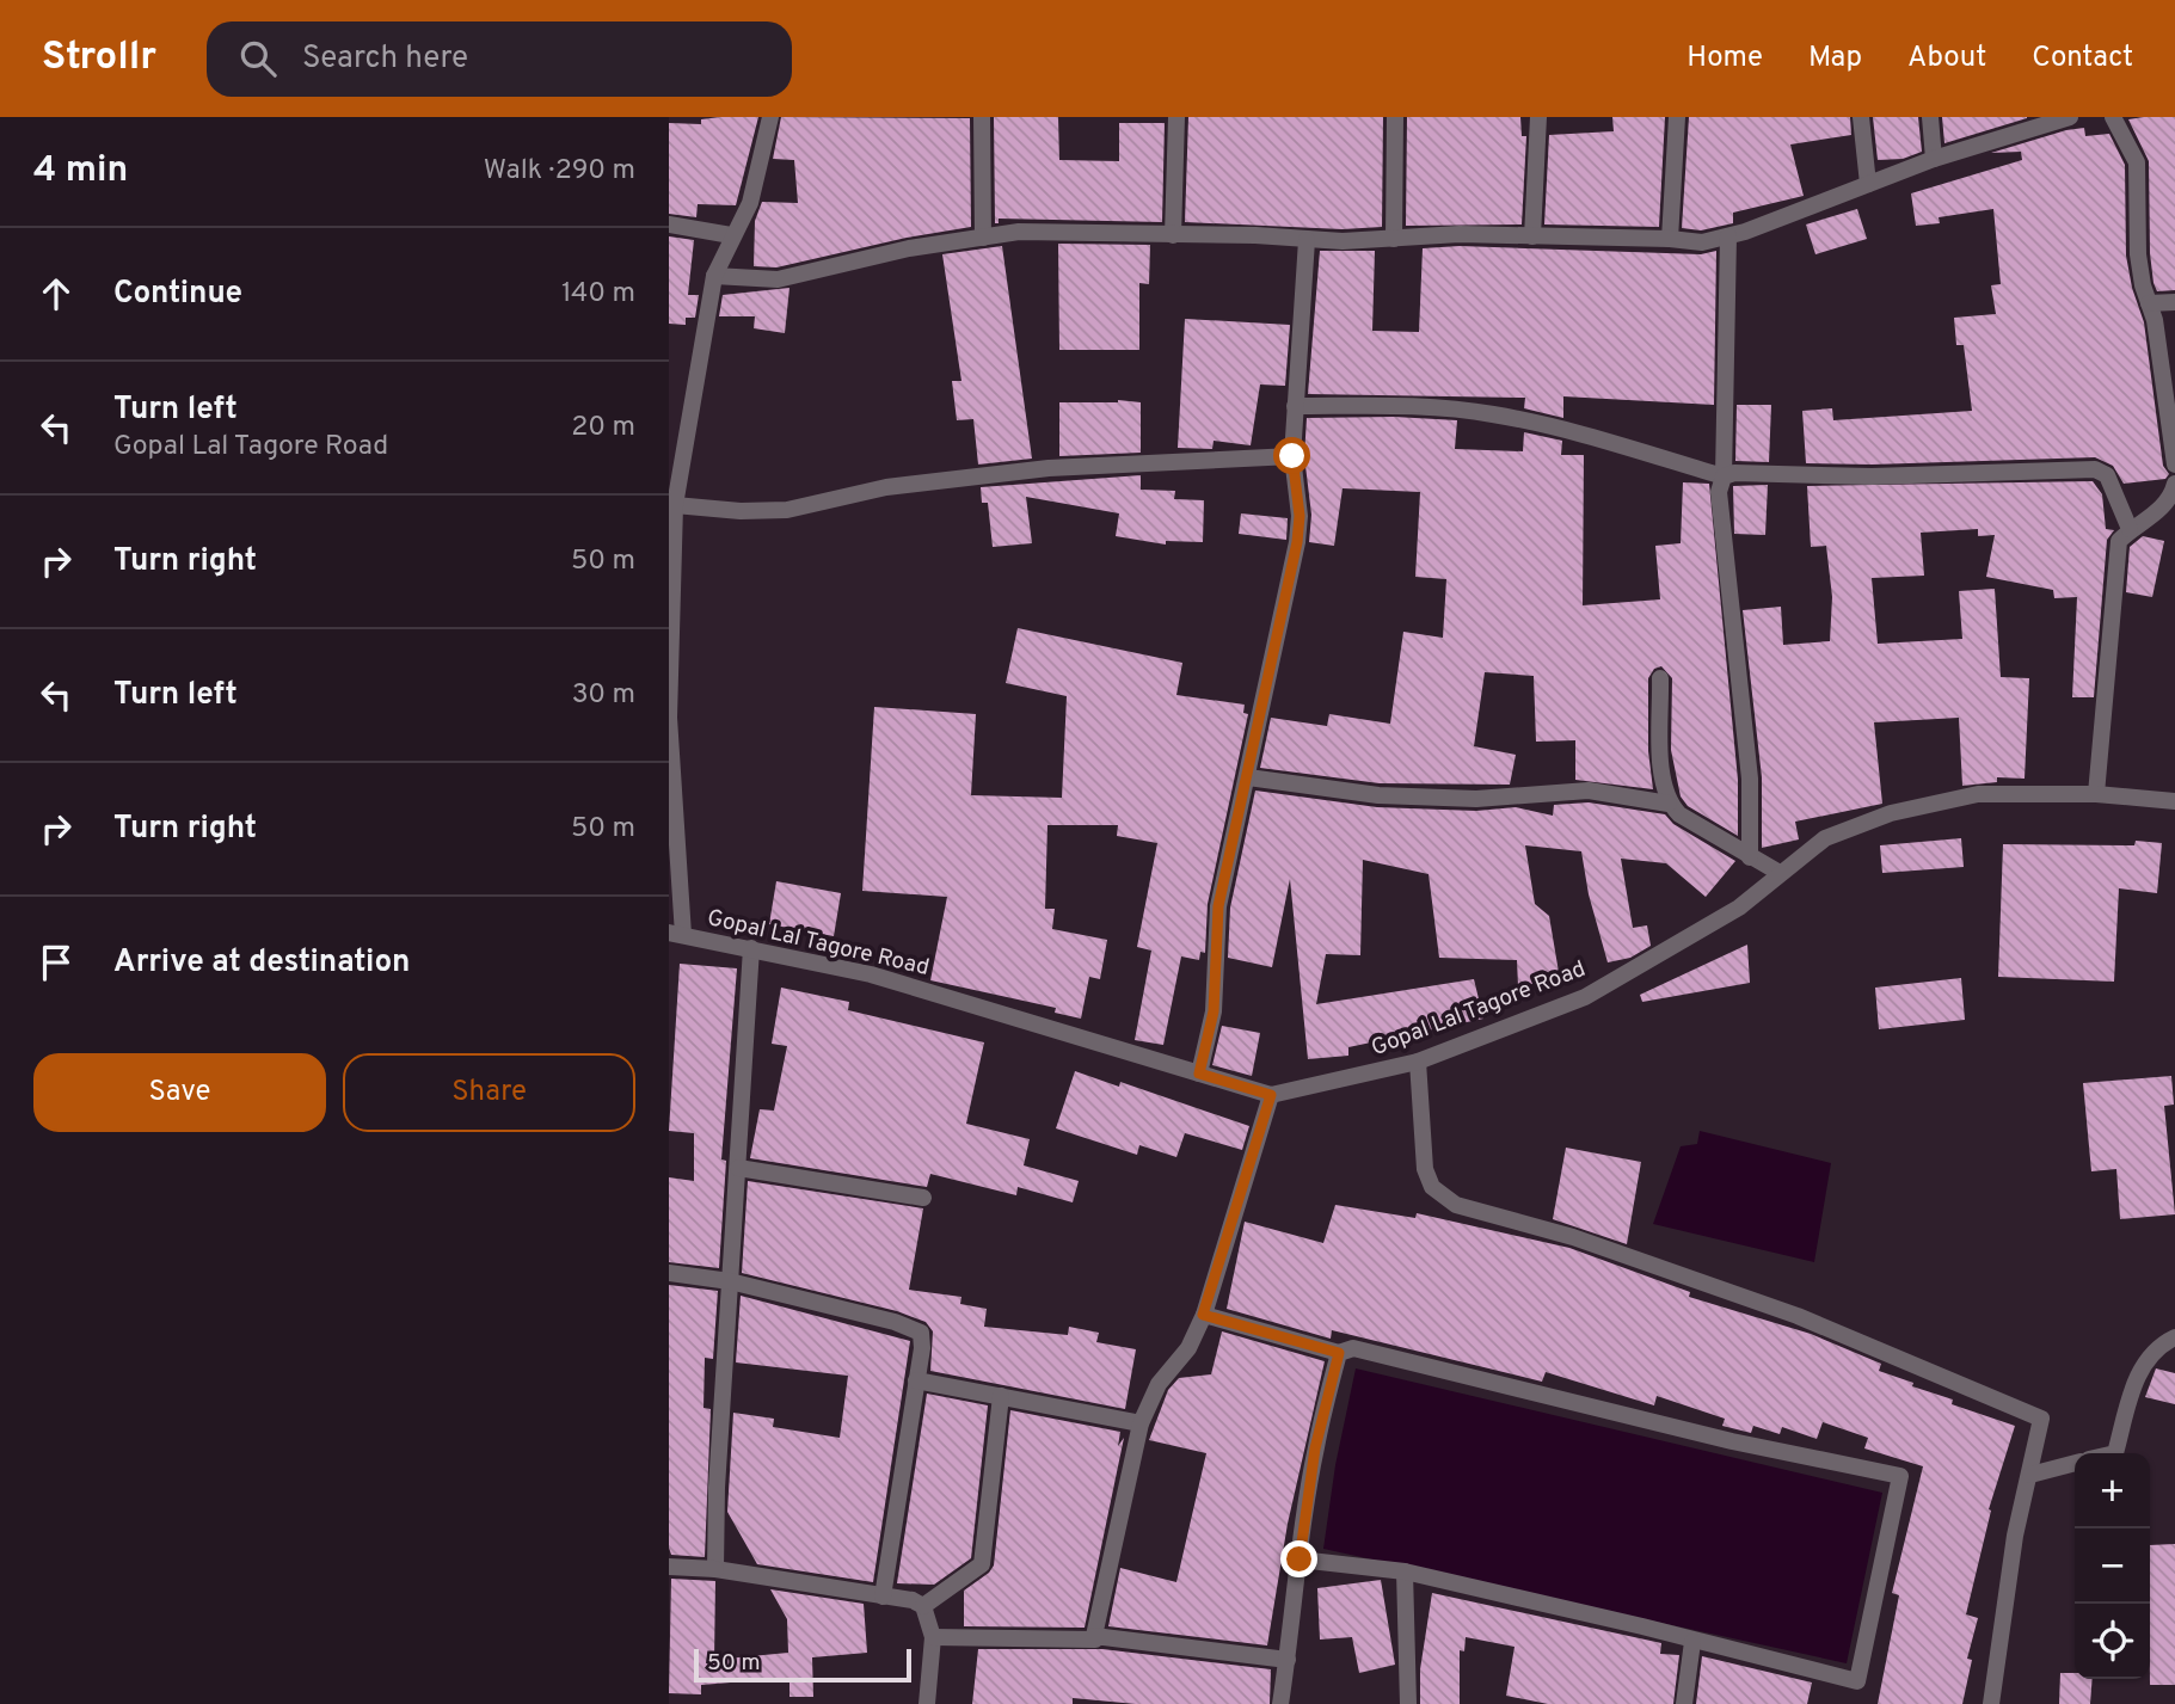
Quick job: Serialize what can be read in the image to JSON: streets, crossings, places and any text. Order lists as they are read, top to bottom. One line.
{"streets":{"street":["Gopal Lal Tagore Road"]},"scale_bar":"50 m","page":{"header":"Strollr","search":"Search here","nav":["Home","Map","About","Contact"],"heading":["4 min","Walk · 290 m"],"list":[["Continue","140 m"],["Turn left","Gopal Lal Tagore Road","20 m"],["Turn right","50 m"],["Turn left","30 m"],["Turn right","50 m"],"Arrive at destination"],"buttons":["Save","Share"],"map_buttons":["+","−"],"scale":"50 m"}}
